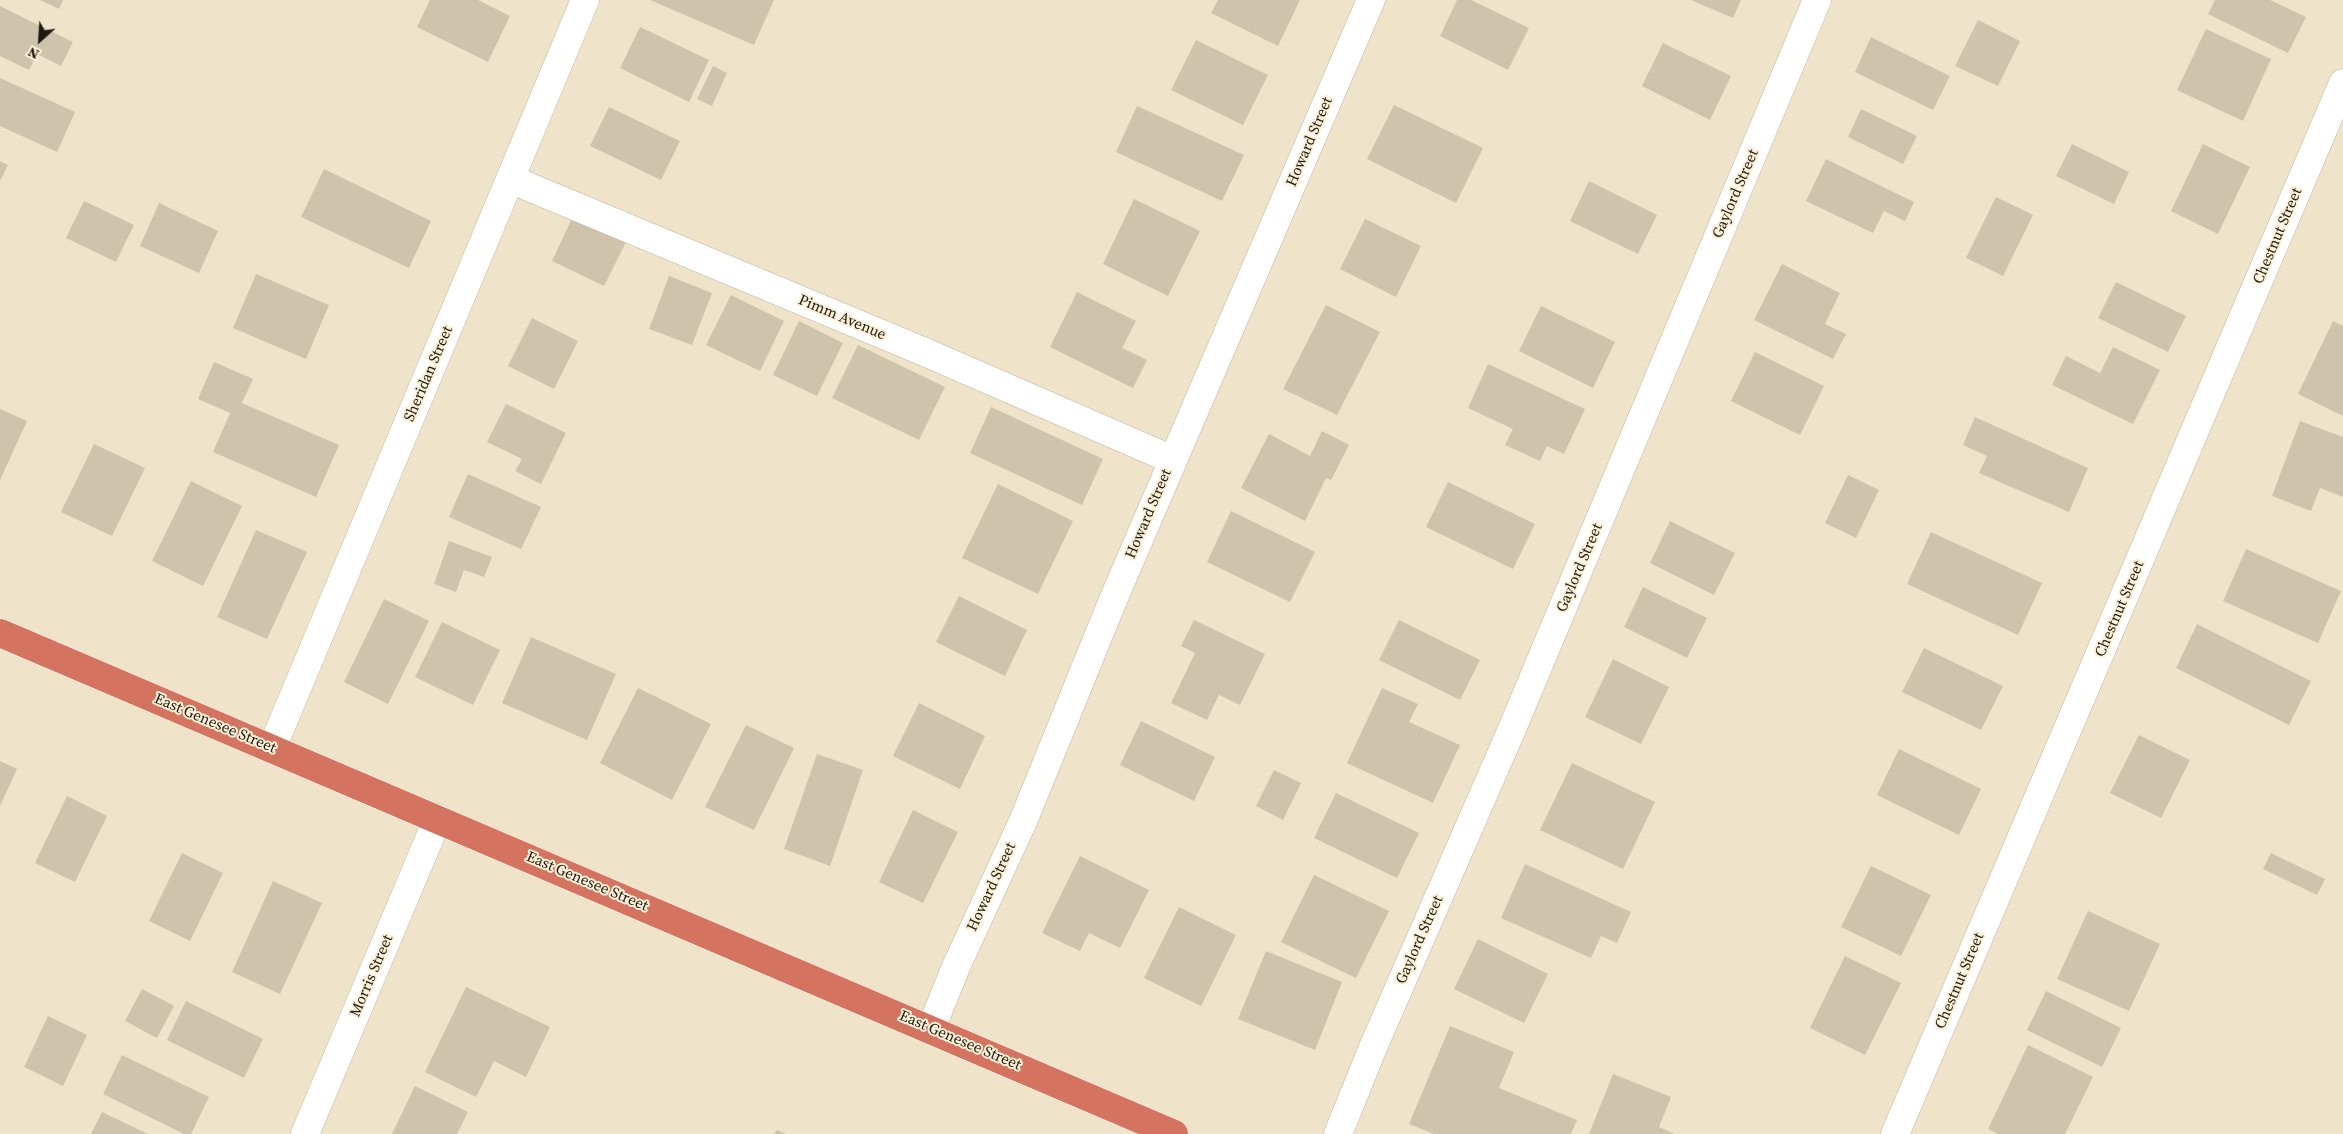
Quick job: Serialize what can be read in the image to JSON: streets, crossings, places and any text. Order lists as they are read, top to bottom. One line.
{"streets":{"highway":["East Genesee Street"],"street":["Howard Street","Gaylord Street","Chestnut Street","Pimm Avenue","Sheridan Street","Morris Street"]},"crossings":[["Howard Street","Pimm Avenue"],["Howard Street","East Genesee Street"],["Pimm Avenue","Sheridan Street"],["Sheridan Street","East Genesee Street"],["East Genesee Street","Morris Street"]],"north":"bottom left"}
